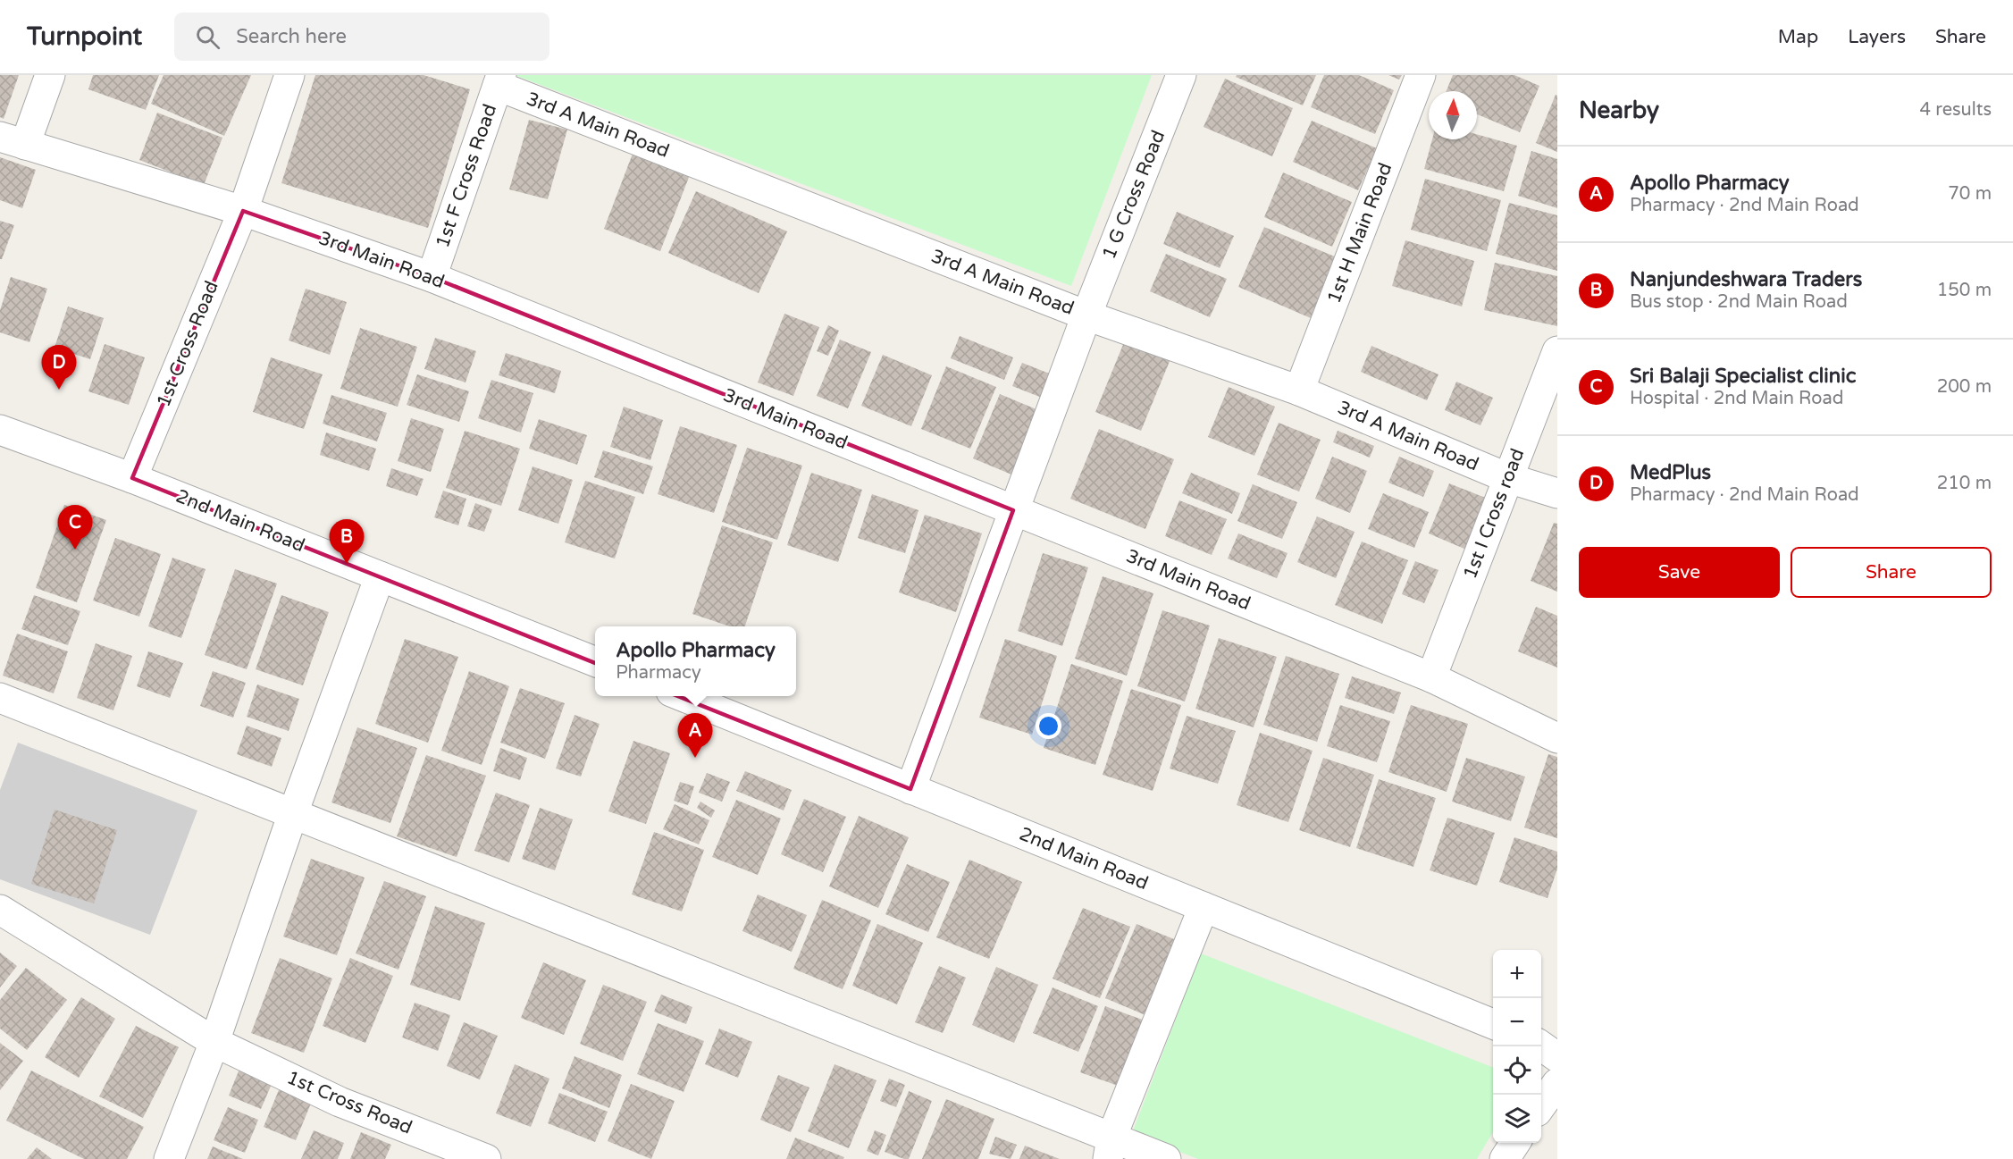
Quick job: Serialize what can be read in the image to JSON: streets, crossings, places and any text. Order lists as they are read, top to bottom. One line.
{"streets":{"street":["3rd A Main Road","1st F Cross Road","1 G Cross Road","1st H Main Road","3rd Main Road","1st Cross Road","1st I Cross road","2nd Main Road"]},"crossings":[["3rd A Main Road","1st F Cross Road"],["3rd A Main Road","1 G Cross Road"],["3rd A Main Road","1st H Main Road"],["3rd A Main Road","1st I Cross road"],["1st F Cross Road","3rd Main Road"],["1 G Cross Road","3rd Main Road"],["1 G Cross Road","2nd Main Road"],["3rd Main Road","1st Cross Road"],["3rd Main Road","1st I Cross road"],["1st Cross Road","2nd Main Road"]],"north":"top","page":{"header":"Turnpoint","search":"Search here","nav":["Map","Layers","Share"],"heading":["Nearby","4 results"],"list":[{"mark":"A","name":"Apollo Pharmacy","note":"Pharmacy · 2nd Main Road","value":"70 m"},{"mark":"B","name":"Nanjundeshwara Traders","note":"Bus stop · 2nd Main Road","value":"150 m"},{"mark":"C","name":"Sri Balaji Specialist clinic","note":"Hospital · 2nd Main Road","value":"200 m"},{"mark":"D","name":"MedPlus","note":"Pharmacy · 2nd Main Road","value":"210 m"}],"pins":["D","C","B","A"],"buttons":["Save","Share"],"popup":["Apollo Pharmacy","Pharmacy"],"map_buttons":["+","−"]}}
